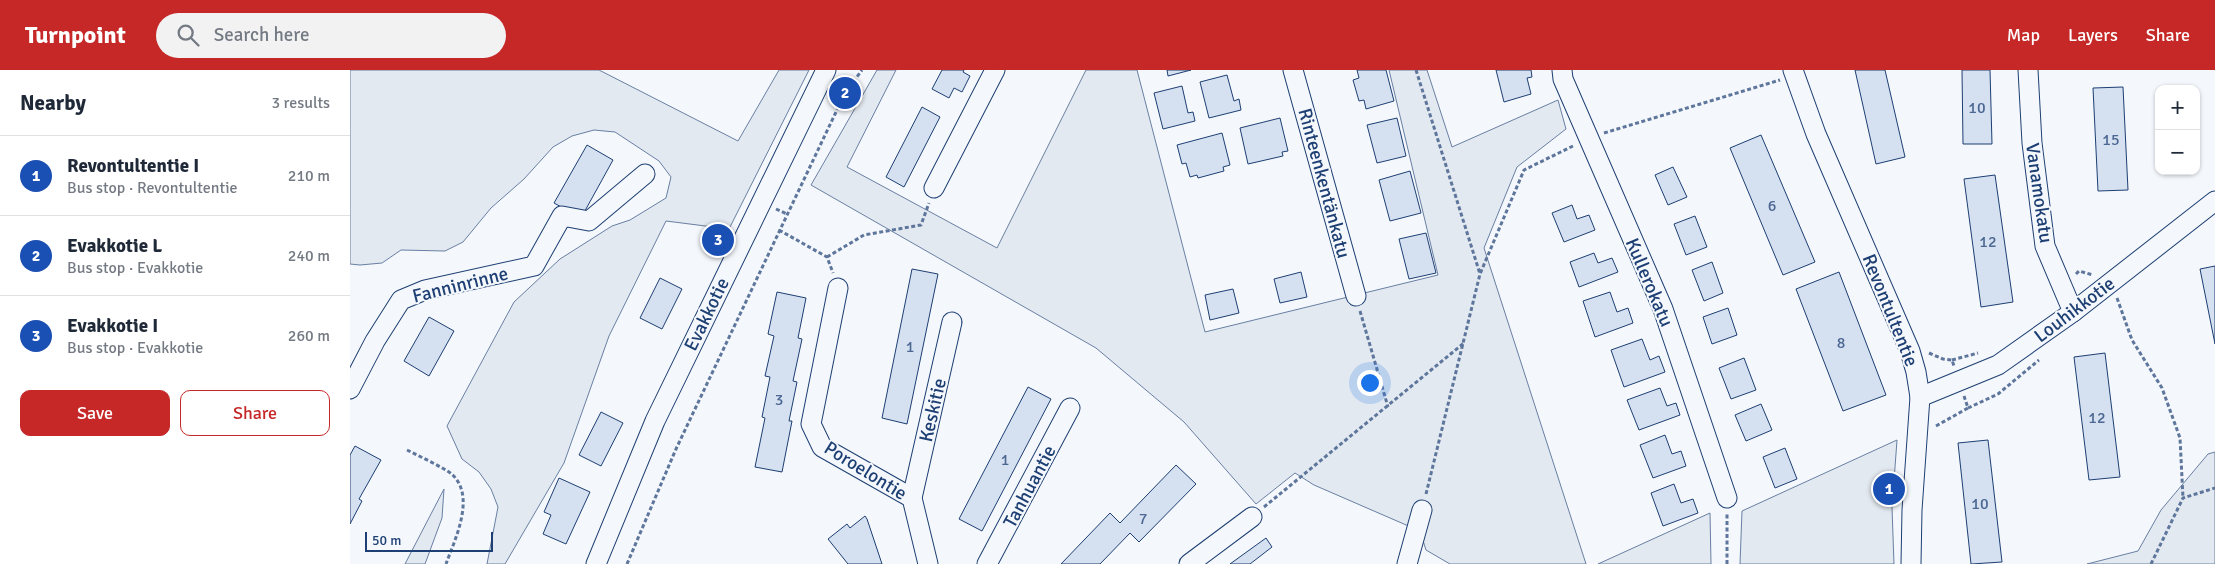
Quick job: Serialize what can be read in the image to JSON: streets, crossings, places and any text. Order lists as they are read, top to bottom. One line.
{"streets":{"street":["Rinteenkentänkatu","Vanamokatu","Kullerokatu","Fanninrinne","Louhikkotie","Revontultentie","Evakkotie","Keskitie","Poroelontie","Tanhuantie"]},"crossings":[["Vanamokatu","Louhikkotie"],["Louhikkotie","Revontultentie"],["Keskitie","Poroelontie"]],"house_numbers":["10","15","6","12","8","1","3","12","1","10","7"],"scale_bar":"50 m","page":{"header":"Turnpoint","search":"Search here","nav":["Map","Layers","Share"],"heading":["Nearby","3 results"],"pins":["2","3","1"],"map_buttons":["+","−"],"list":[{"mark":"1","name":"Revontultentie I","note":"Bus stop · Revontultentie","value":"210 m"},{"mark":"2","name":"Evakkotie L","note":"Bus stop · Evakkotie","value":"240 m"},{"mark":"3","name":"Evakkotie I","note":"Bus stop · Evakkotie","value":"260 m"}],"buttons":["Save","Share"],"scale":"50 m"}}
